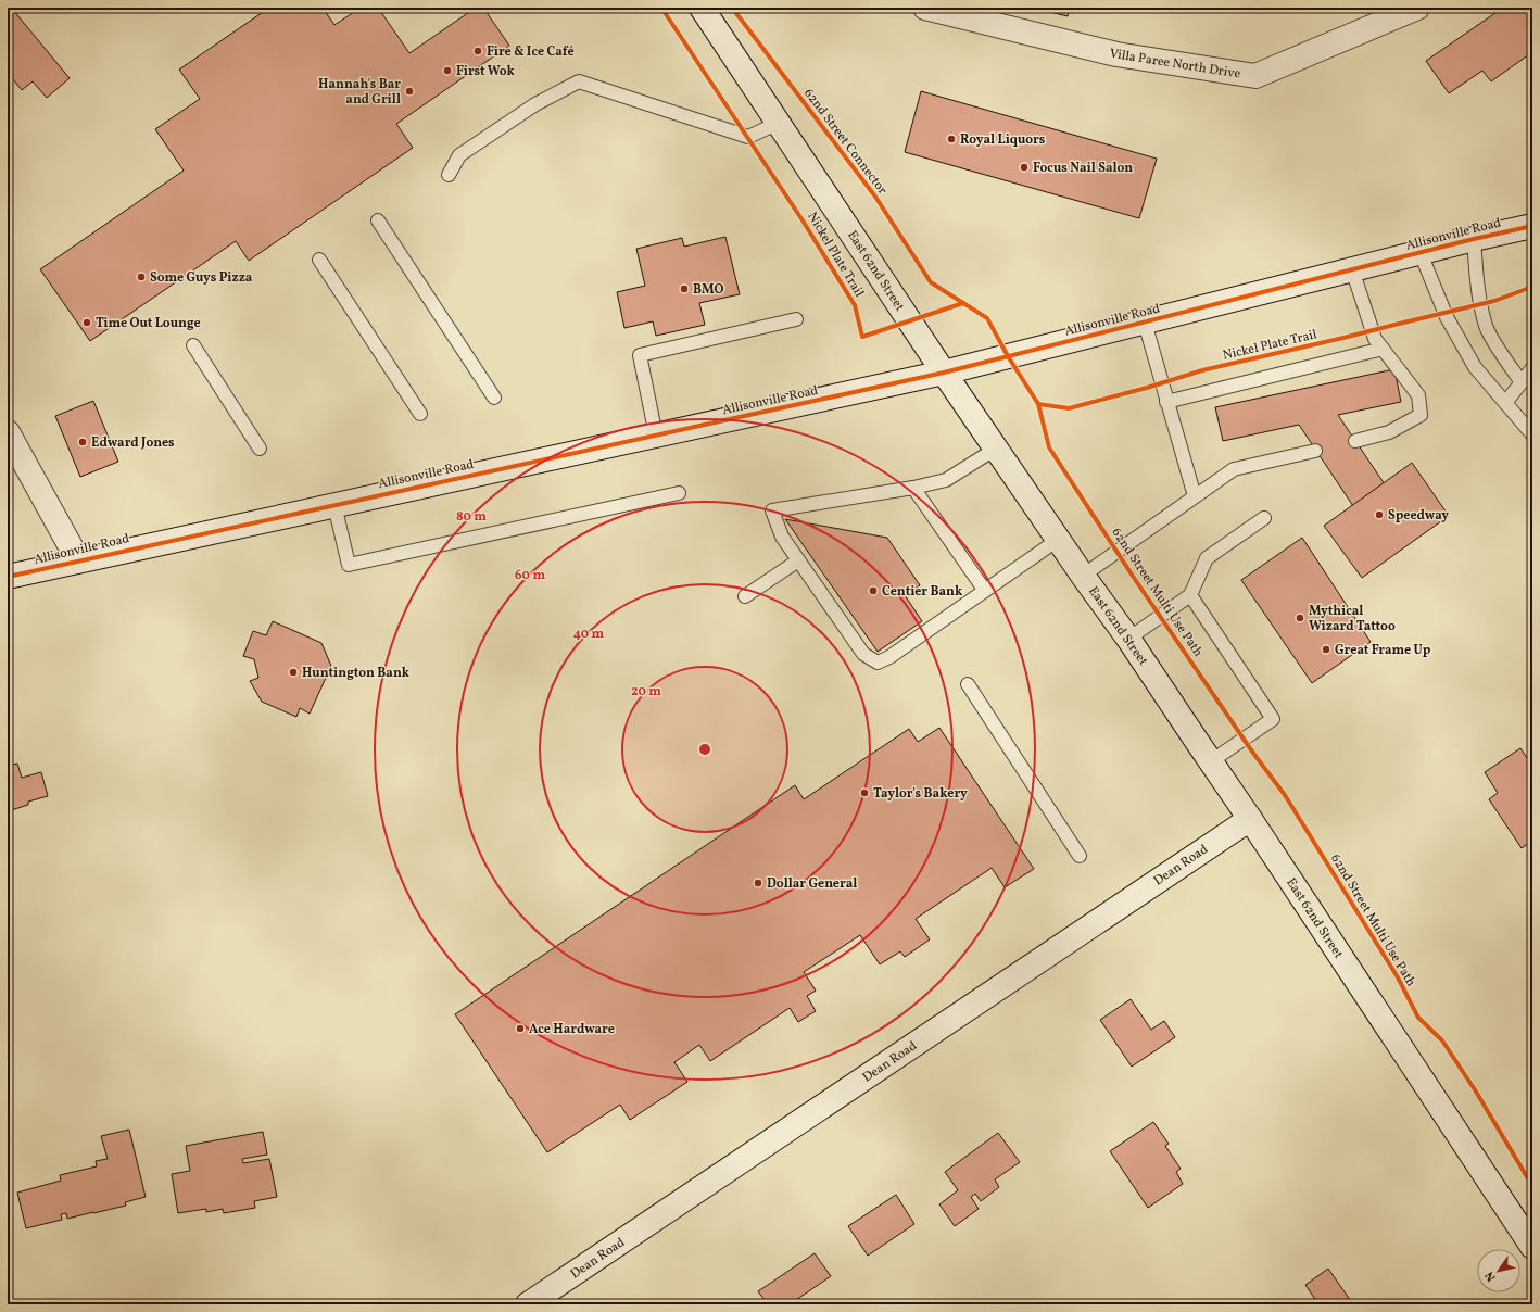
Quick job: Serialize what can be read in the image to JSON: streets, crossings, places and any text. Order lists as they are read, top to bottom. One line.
{"streets":{"street":["Villa Paree North Drive","Allisonville Road","East 62nd Street","Dean Road"],"cycle path":["62nd Street Connector","Nickel Plate Trail"]},"crossings":[["Allisonville Road","East 62nd Street"],["East 62nd Street","Dean Road"]],"places":["Fire & Ice Café","First Wok","Hannah's Bar and Grill","Royal Liquors","Focus Nail Salon","Some Guys Pizza","BMO","Time Out Lounge","Edward Jones","Speedway","Centier Bank","Mythical Wizard Tattoo","Great Frame Up","Huntington Bank","Taylor's Bakery","Dollar General","Ace Hardware"],"north":"bottom left","rings":["80 m","60 m","40 m","20 m"]}
